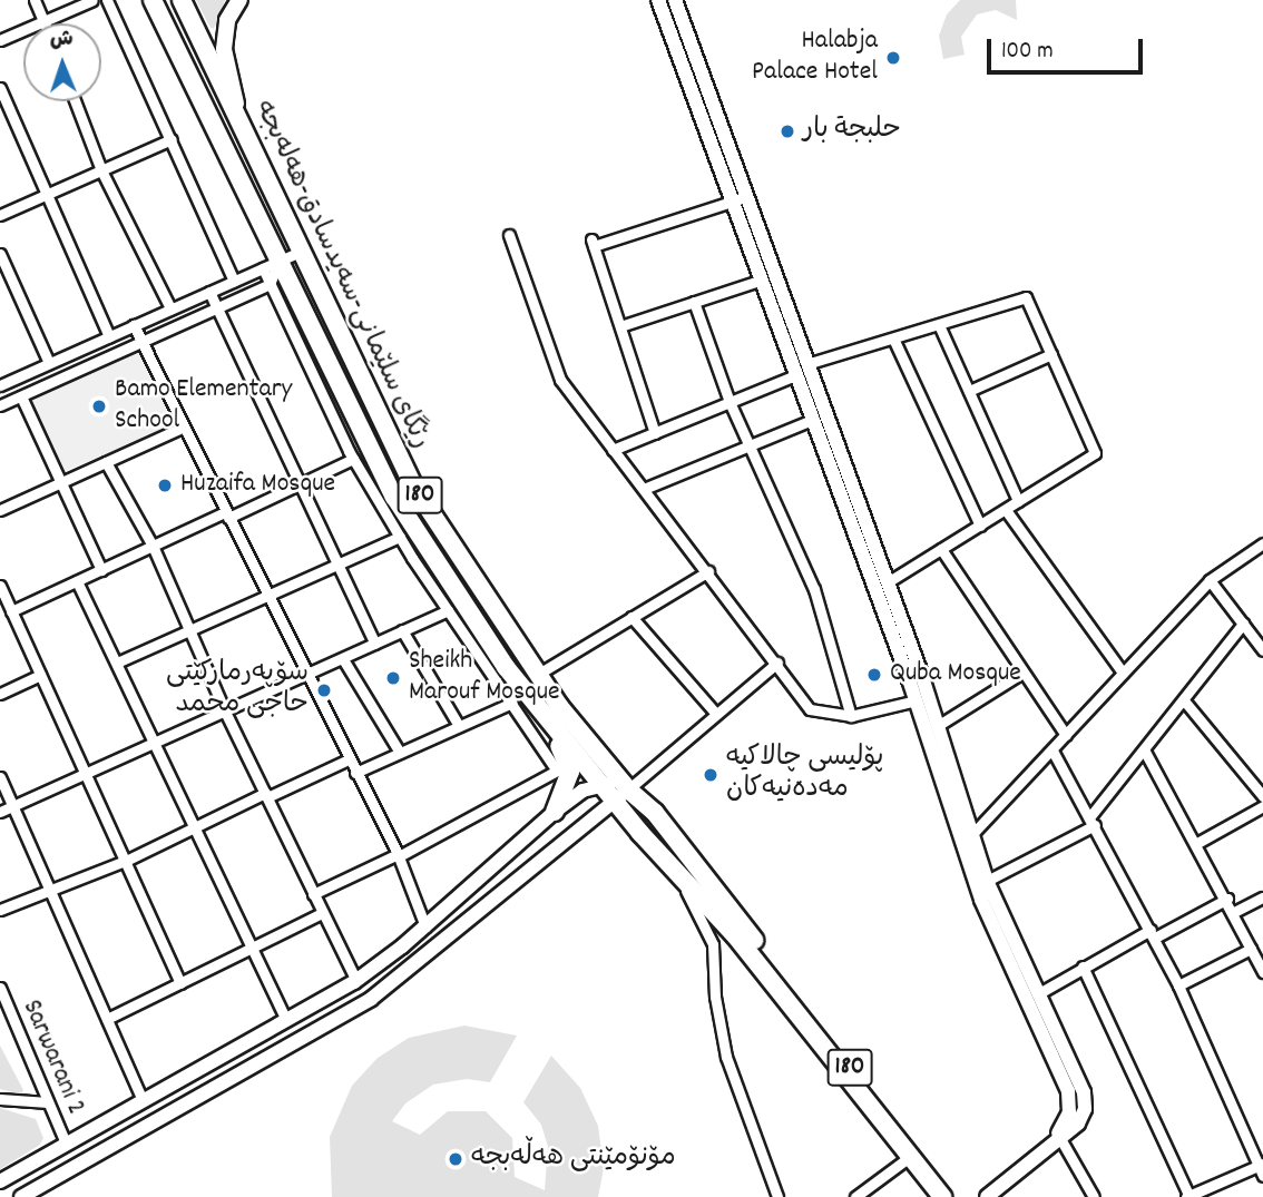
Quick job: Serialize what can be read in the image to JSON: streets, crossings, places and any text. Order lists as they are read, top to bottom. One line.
{"streets":{"highway":["رێگای سلێمانی-سەیدسادق-هەلەبجە","180"],"street":["Sarwarani 2"]},"crossings":[["رێگای سلێمانی-سەیدسادق-هەلەبجە","180"]],"places":["Halabja Palace Hotel","حلبجة بار","Bamo Elementary School","Huzaifa Mosque","Quba Mosque","Sheikh Marouf Mosque","سۆپەرمارکێتی حاجی محمد","پۆلیسی چالاکیە مەدەنیەکان","مۆنۆمێنتی هەڵەبجە"],"scale_bar":"100 m","north":"top"}
